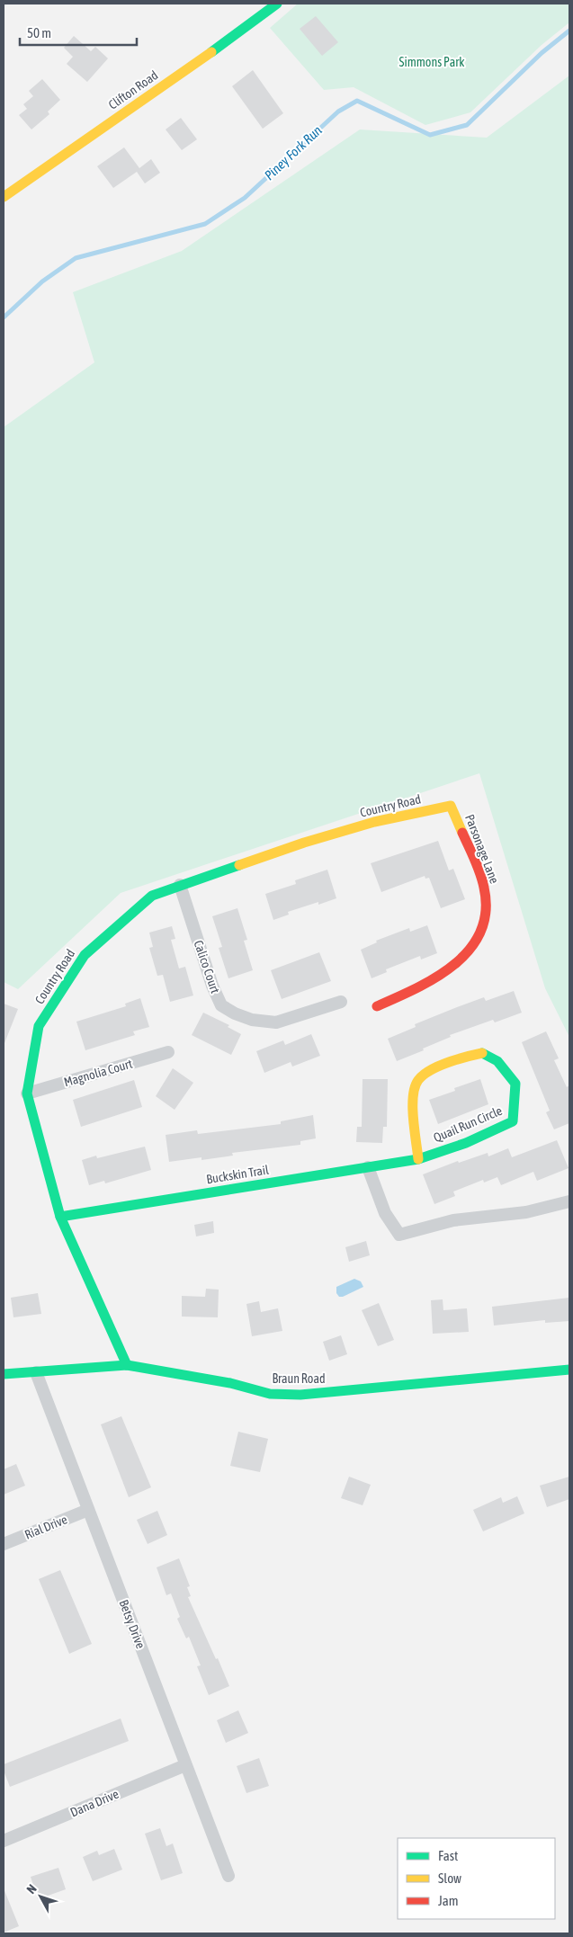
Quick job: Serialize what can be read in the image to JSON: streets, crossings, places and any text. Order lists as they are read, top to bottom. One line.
{"streets":{"street":["Clifton Road","Country Road","Parsonage Lane","Calico Court","Magnolia Court","Quail Run Circle","Buckskin Trail","Braun Road","Rial Drive","Betsy Drive","Dana Drive"]},"crossings":[["Country Road","Parsonage Lane"],["Country Road","Calico Court"],["Country Road","Magnolia Court"],["Country Road","Buckskin Trail"],["Country Road","Braun Road"],["Quail Run Circle","Buckskin Trail"],["Braun Road","Betsy Drive"],["Rial Drive","Betsy Drive"],["Betsy Drive","Dana Drive"]],"water":["Piney Fork Run"],"parks":["Simmons Park"],"legend":["Fast","Slow","Jam"],"scale_bar":"50 m","north":"top left"}
